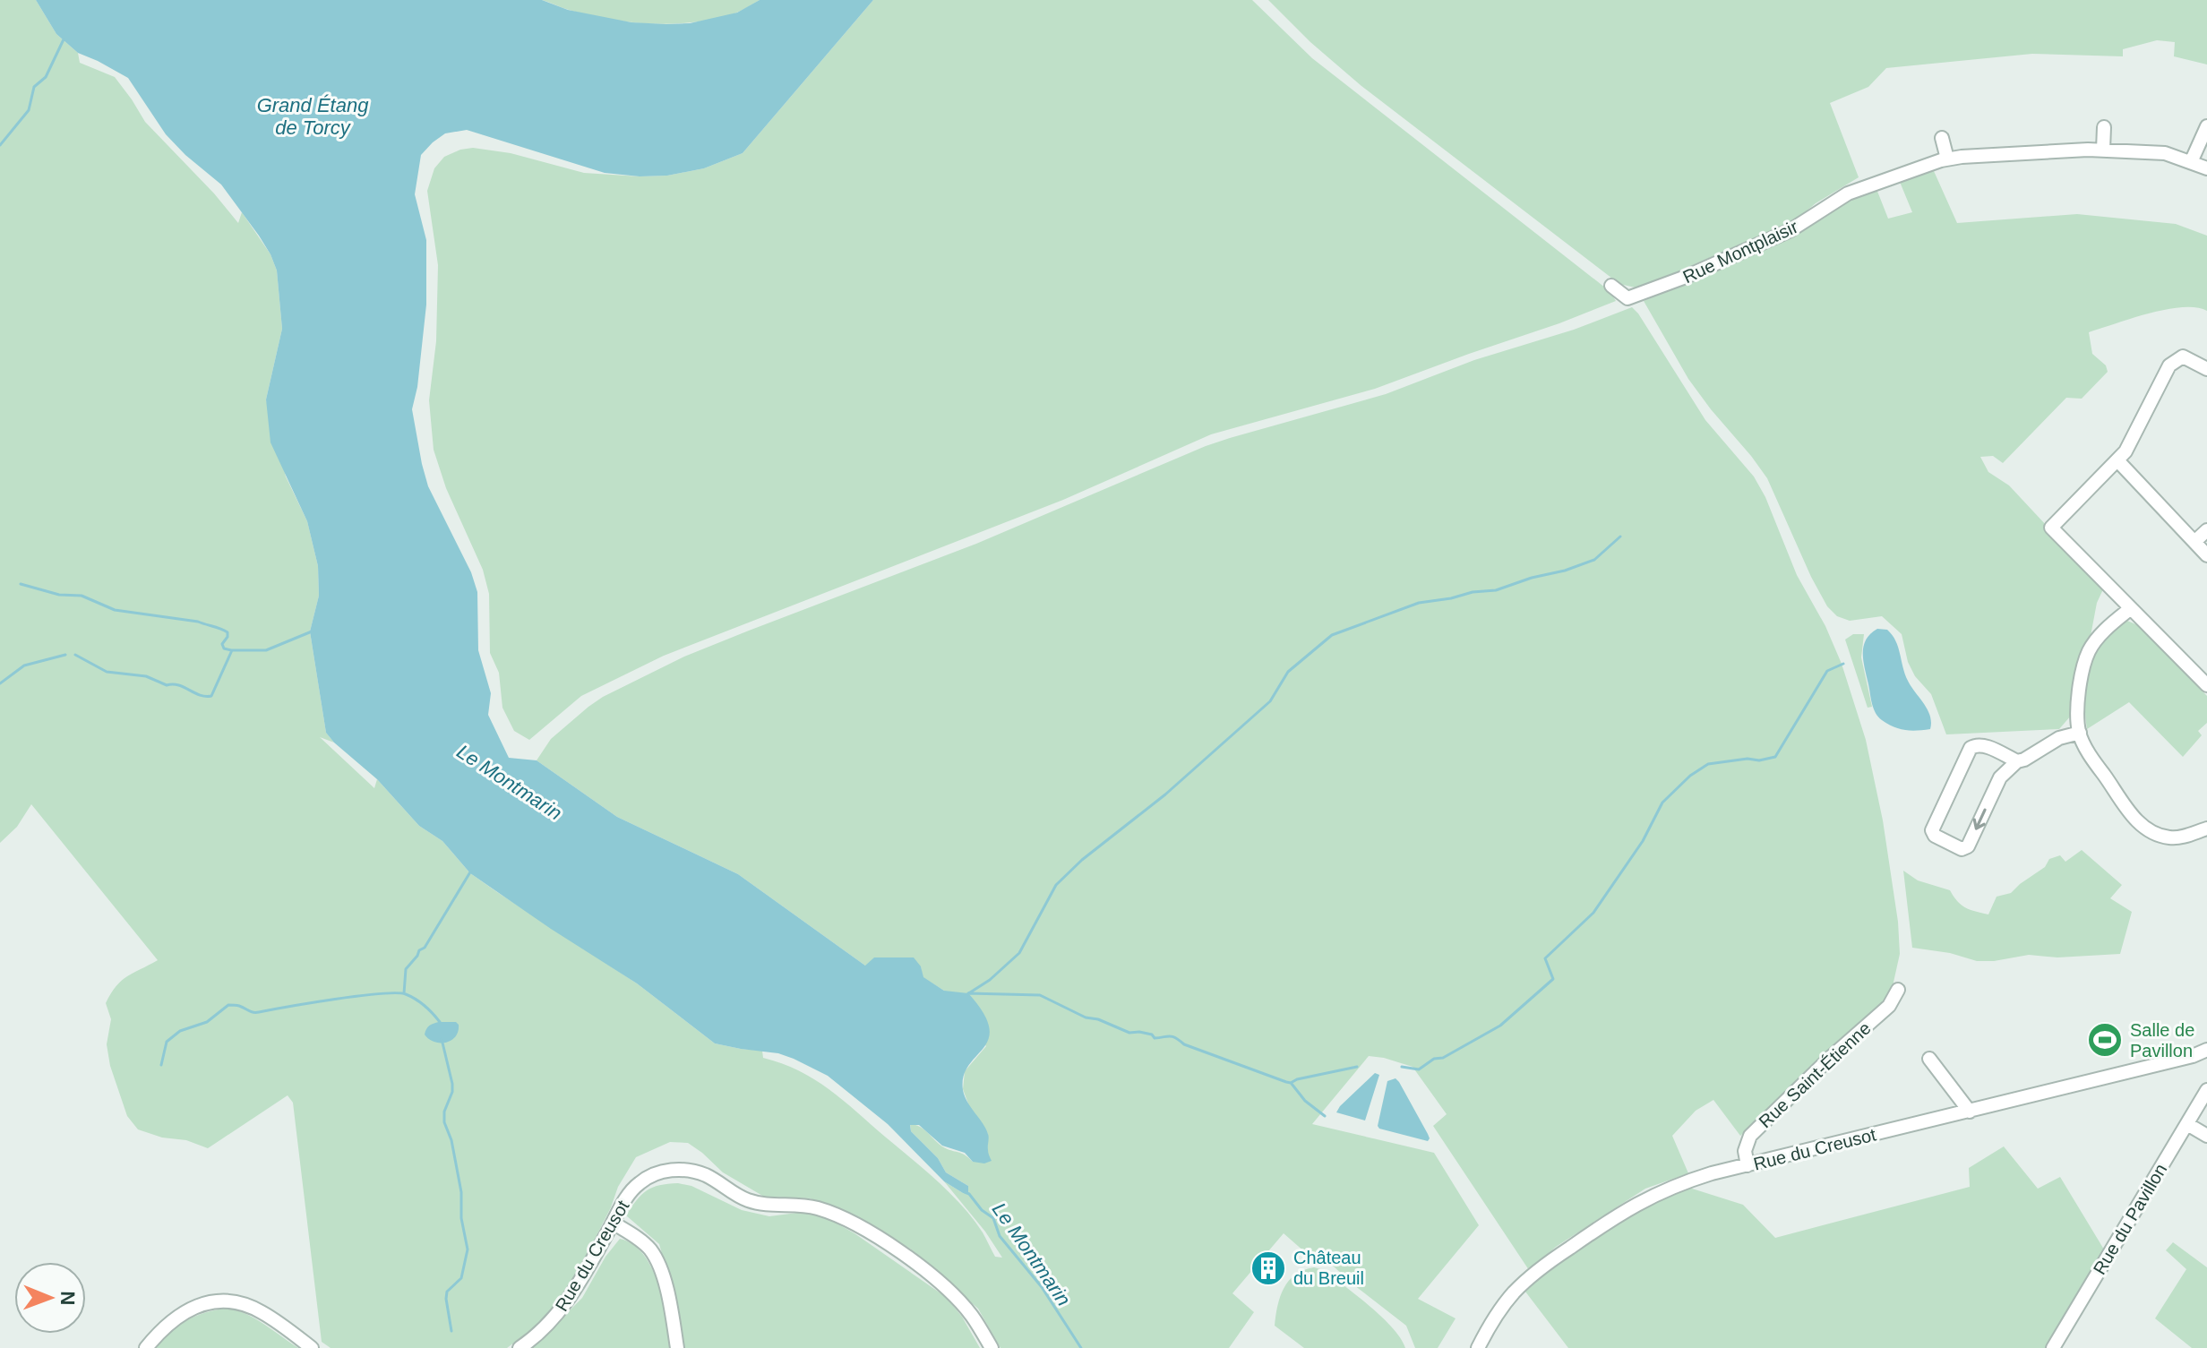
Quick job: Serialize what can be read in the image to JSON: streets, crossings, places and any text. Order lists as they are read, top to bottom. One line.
{"streets":{"street":["Rue Montplaisir","Rue Saint-Étienne","Rue du Creusot","Rue du Pavillon"]},"crossings":[["Rue Saint-Étienne","Rue du Creusot"]],"water":["Grand Étang de Torcy","Le Montmarin"],"places":{"sports":["Salle de Pavillon"],"building":["Château du Breuil"]},"north":"right"}
